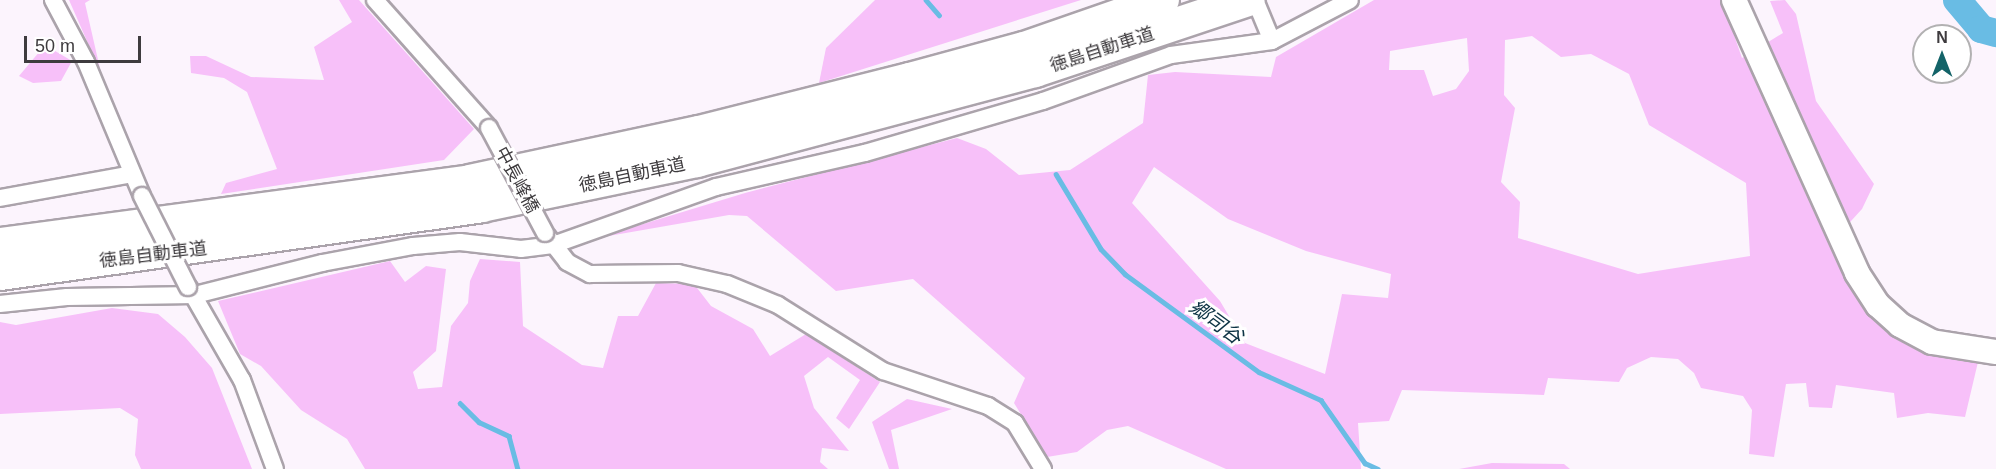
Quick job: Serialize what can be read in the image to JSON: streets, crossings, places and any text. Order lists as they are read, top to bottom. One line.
{"streets":{"highway":["徳島自動車道"],"street":["中長峰橋"]},"water":["郷司谷"],"scale_bar":"50 m","north":"top"}
